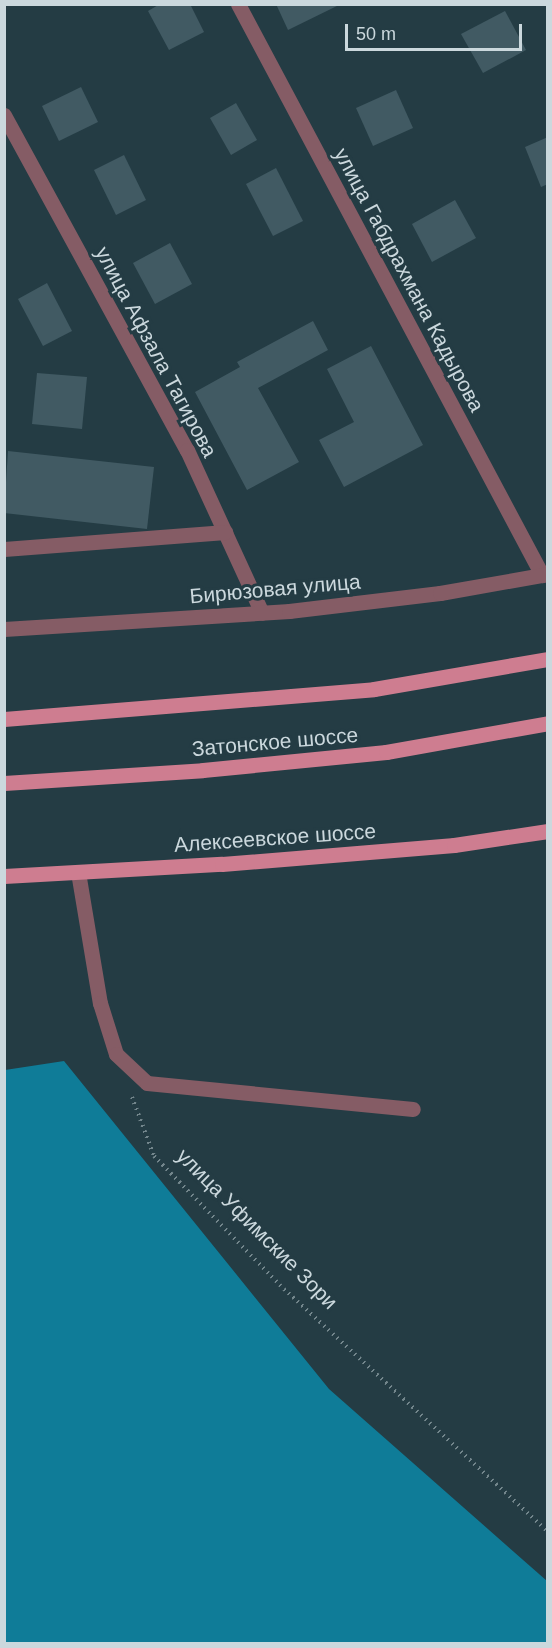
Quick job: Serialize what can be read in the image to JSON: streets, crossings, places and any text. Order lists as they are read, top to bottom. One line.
{"streets":{"main road":["Затонское шоссе","Алексеевское шоссе"],"street":["улица Габдрахмана Кадырова","улица Афзала Тагирова","Бирюзовая улица"],"path":["улица Уфимские Зори"]},"crossings":[["улица Габдрахмана Кадырова","Бирюзовая улица"],["улица Афзала Тагирова","Бирюзовая улица"]],"scale_bar":"50 m"}
